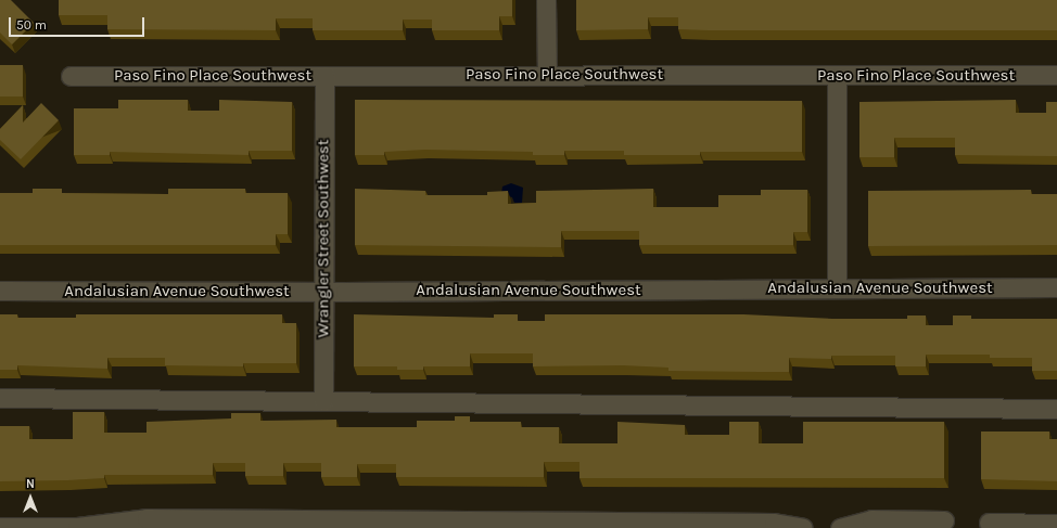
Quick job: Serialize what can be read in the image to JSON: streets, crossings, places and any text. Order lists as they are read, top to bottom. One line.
{"streets":{"street":["Paso Fino Place Southwest","Wrangler Street Southwest","Andalusian Avenue Southwest"]},"crossings":[["Paso Fino Place Southwest","Wrangler Street Southwest"],["Wrangler Street Southwest","Andalusian Avenue Southwest"]],"scale_bar":"50 m","north":"top"}
